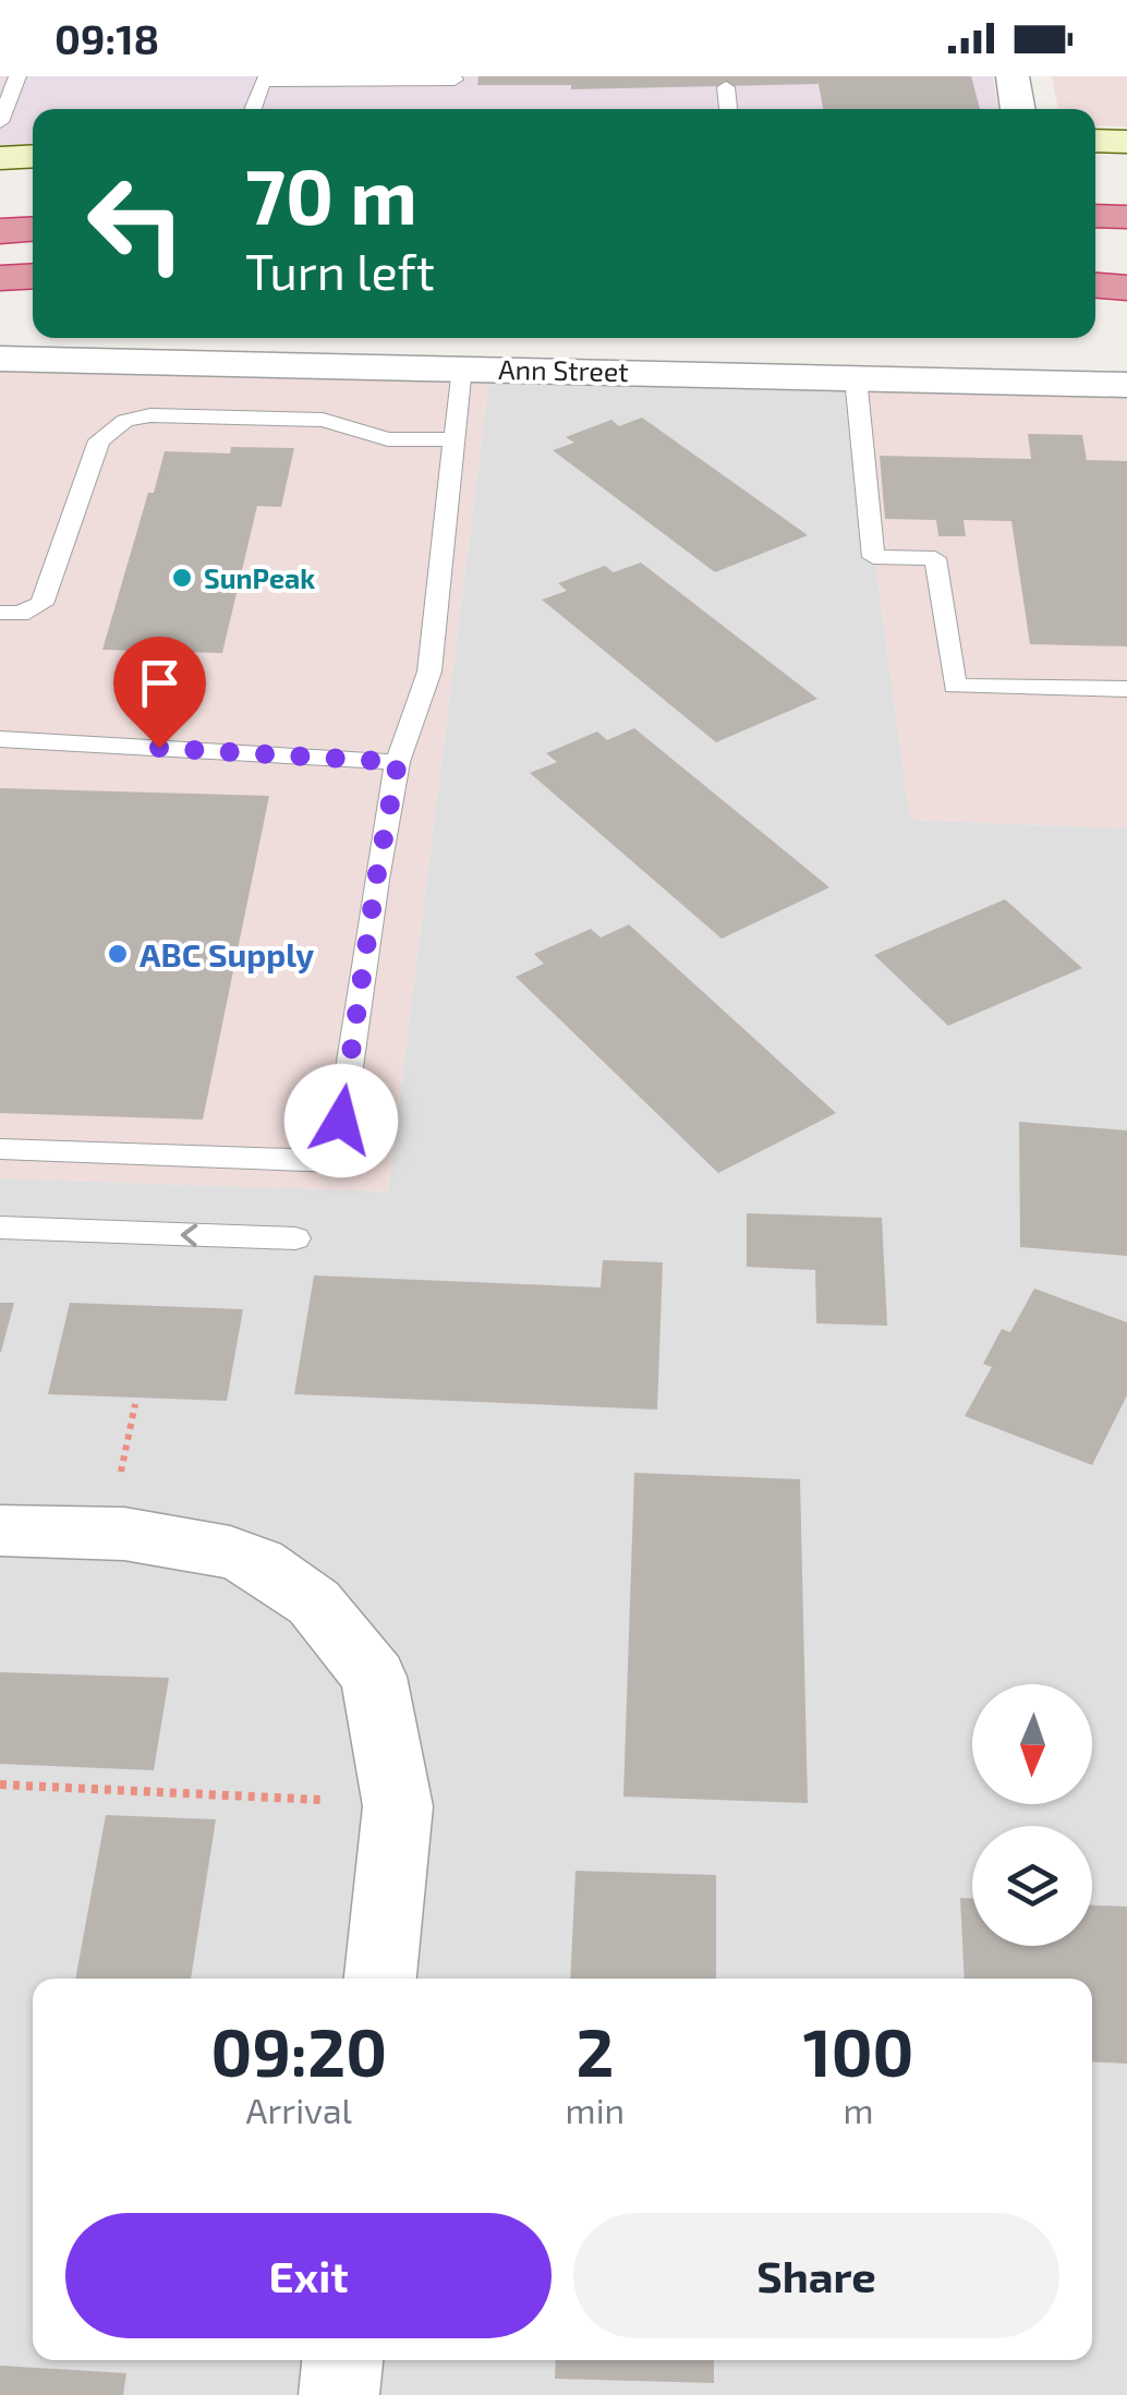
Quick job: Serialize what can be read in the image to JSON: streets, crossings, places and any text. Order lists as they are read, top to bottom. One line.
{"streets":{"street":["Ann Street"]},"places":["SunPeak","ABC Supply"],"north":"bottom","page":{"status":"09:18","turn":["70 m","Turn left"],"eta":["09:20","Arrival","2","min","100","m"],"buttons":["Exit","Share"]}}
